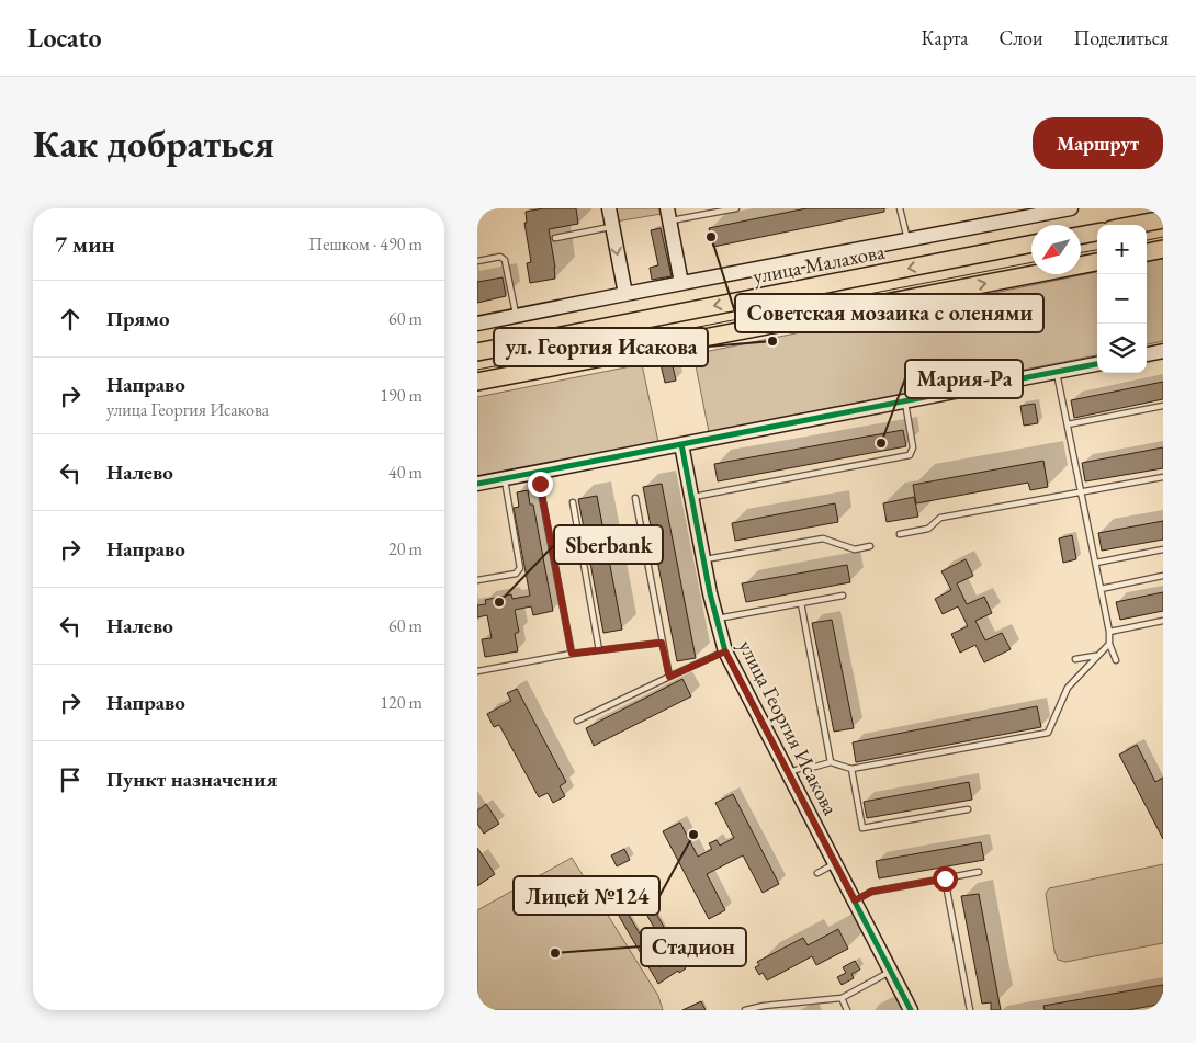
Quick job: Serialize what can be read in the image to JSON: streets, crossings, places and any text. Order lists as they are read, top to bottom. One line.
{"streets":{"main road":["улица Малахова"],"street":["улица Георгия Исакова"]},"places":["Советская мозаика с оленями","ул. Георгия Исакова","Мария-Ра","Sberbank","Лицей №124","Стадион"],"north":"bottom left","page":{"header":"Locato","nav":["Карта","Слои","Поделиться"],"buttons":"Маршрут","title":"Как добраться","heading":["7 мин","Пешком · 490 m"],"map_buttons":["+","−"],"list":[["Прямо","60 m"],["Направо","улица Георгия Исакова","190 m"],["Налево","40 m"],["Направо","20 m"],["Налево","60 m"],["Направо","120 m"],"Пункт назначения"]}}
